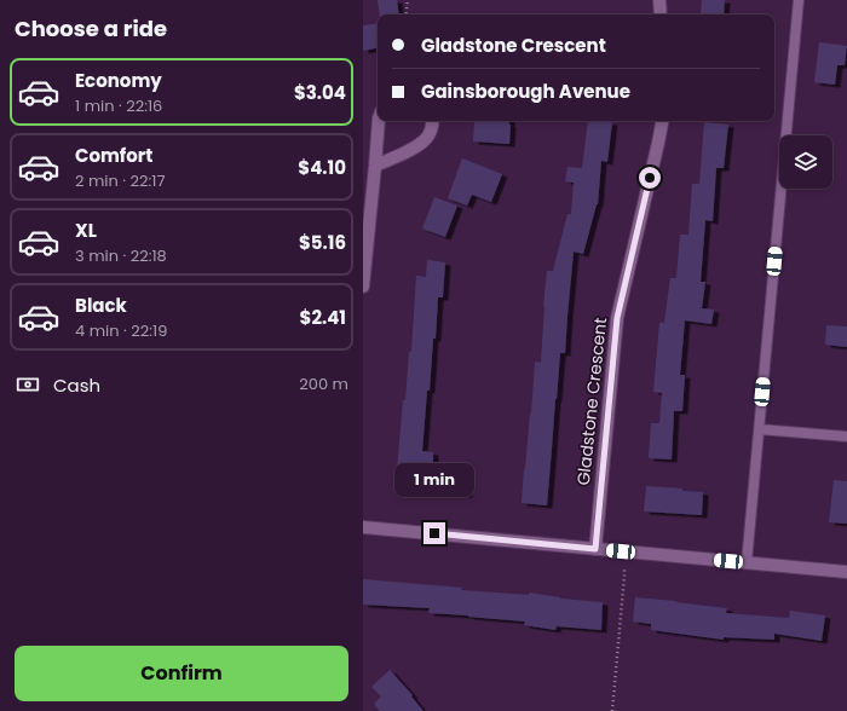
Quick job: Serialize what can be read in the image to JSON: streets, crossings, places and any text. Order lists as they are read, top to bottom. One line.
{"streets":{"street":["Gladstone Crescent"]},"page":{"heading":"Choose a ride","banner":["Gladstone Crescent","Gainsborough Avenue"],"list":[{"name":"Economy","note":"1 min · 22:16","value":"$3.04"},{"name":"Comfort","note":"2 min · 22:17","value":"$4.10"},{"name":"XL","note":"3 min · 22:18","value":"$5.16"},{"name":"Black","note":"4 min · 22:19","value":"$2.41"}],"pay":["Cash","200 m"],"bubble":"1 min","buttons":"Confirm"}}
